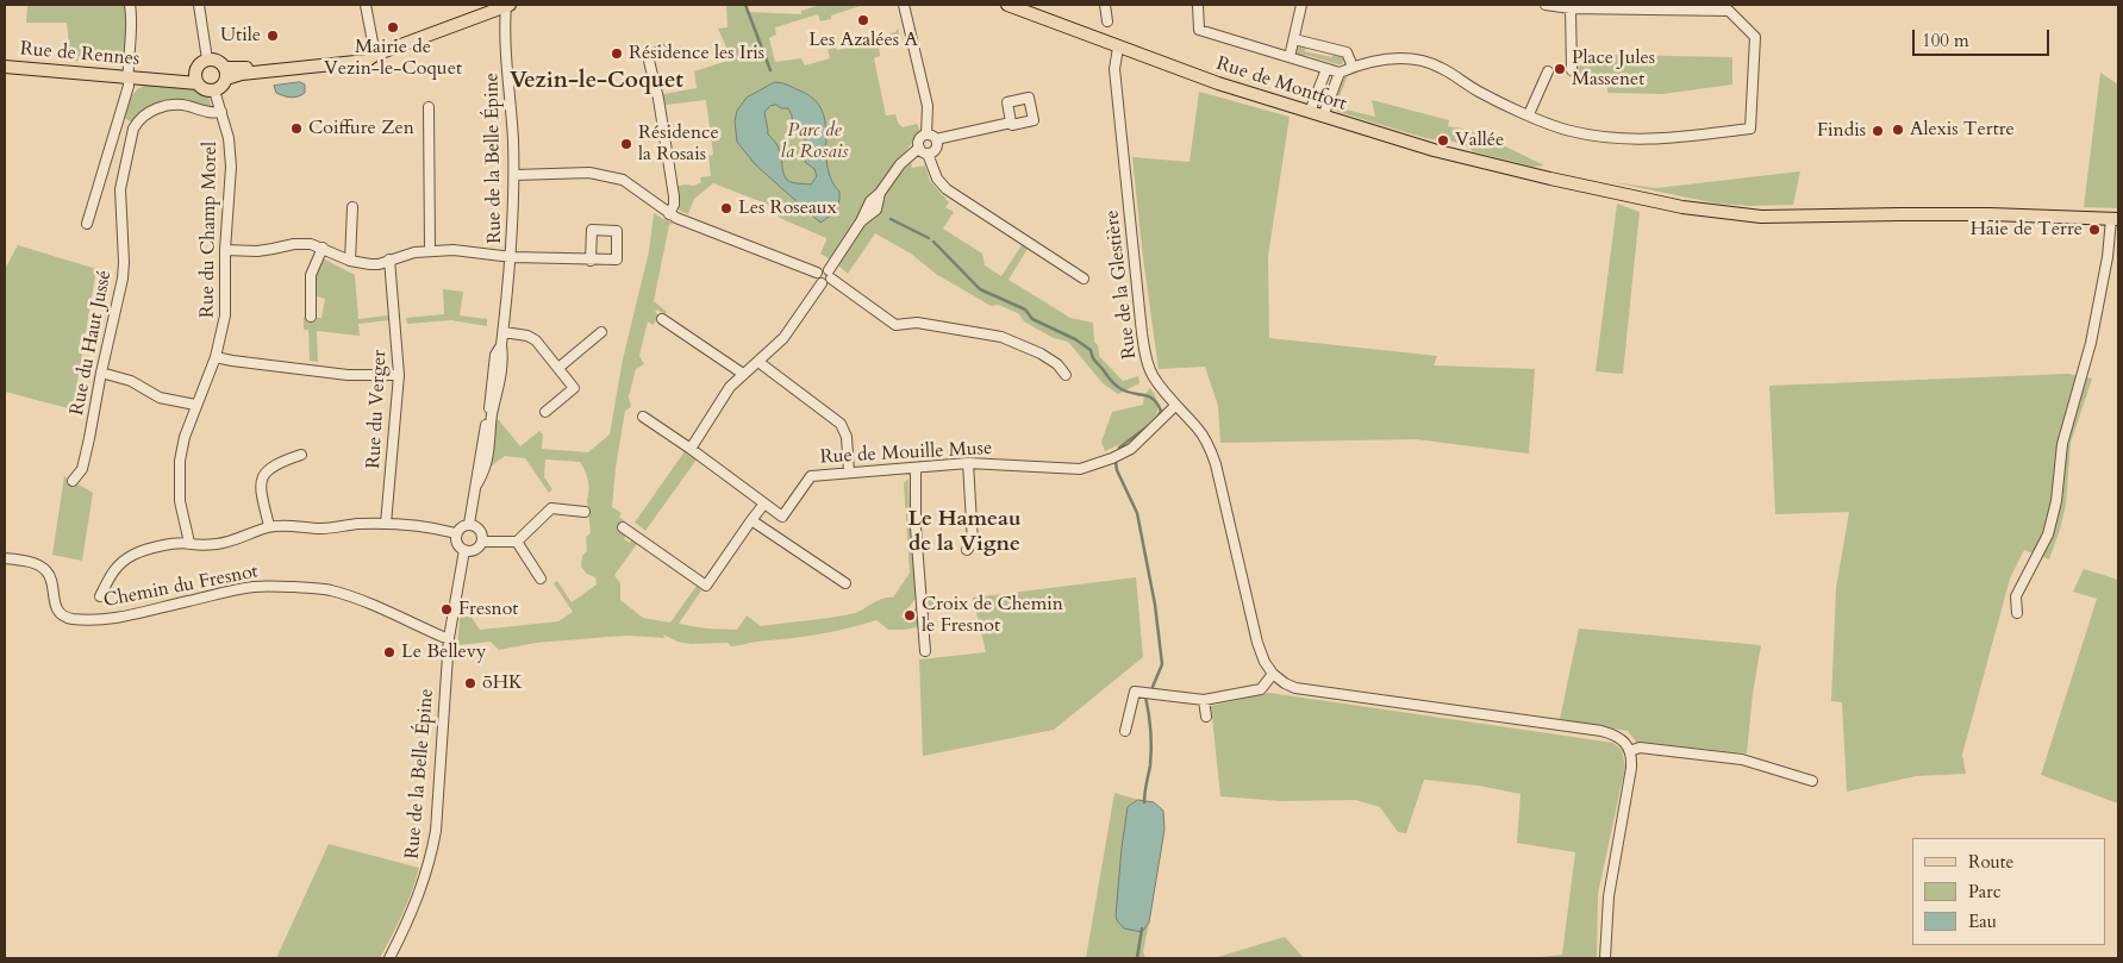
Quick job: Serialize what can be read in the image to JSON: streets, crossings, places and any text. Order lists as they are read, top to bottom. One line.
{"streets":{"main road":["Rue de Rennes","Rue de Montfort"],"street":["Rue de la Belle Épine","Rue du Champ Morel","Rue de la Glestière","Rue du Haut Jussé","Rue du Verger","Rue de Mouille Muse","Chemin du Fresnot"]},"crossings":[["Rue de Rennes","Rue du Champ Morel"],["Rue de Montfort","Rue de la Glestière"],["Rue de la Belle Épine","Chemin du Fresnot"],["Rue de la Glestière","Rue de Mouille Muse"]],"districts":["Vezin-le-Coquet","Le Hameau de la Vigne"],"parks":["Parc de la Rosais"],"places":["Les Azalées A","Mairie de Vezin-le-Coquet","Utile","Résidence les Iris","Place Jules Massenet","Coiffure Zen","Alexis Tertre","Findis","Vallée","Résidence la Rosais","Les Roseaux","Haie de Terre","Fresnot","Croix de Chemin le Fresnot","Le Bellevy","ōHK"],"legend":["Route","Parc","Eau"],"scale_bar":"100 m"}
